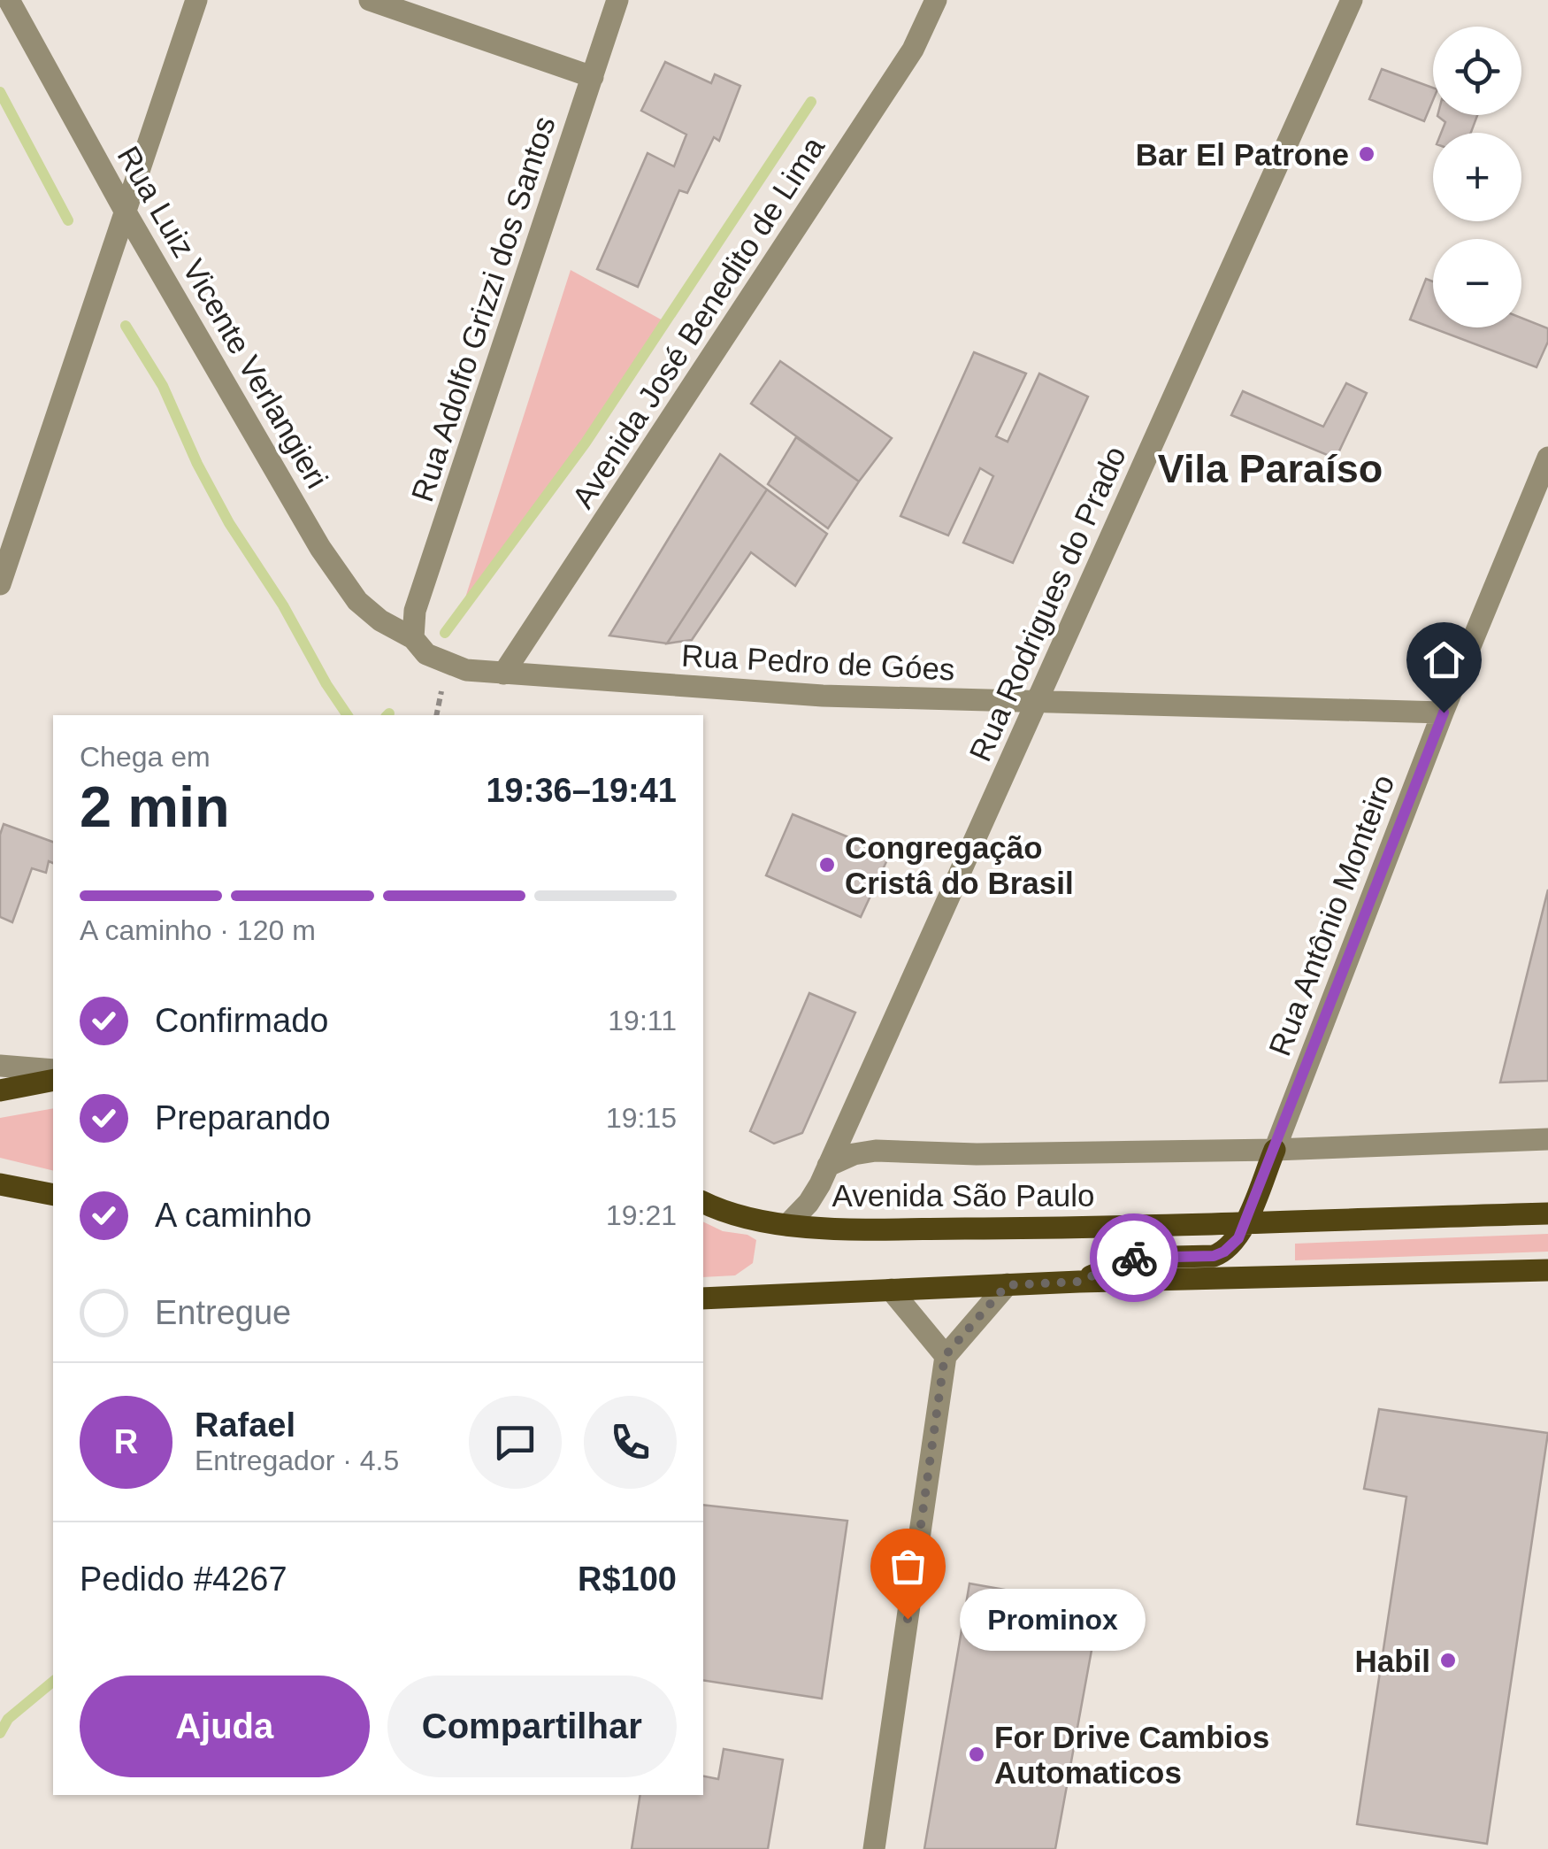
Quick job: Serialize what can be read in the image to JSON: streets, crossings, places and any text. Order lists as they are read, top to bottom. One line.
{"streets":{"main road":["Avenida São Paulo"],"street":["Rua Adolfo Grizzi dos Santos","Rua Luiz Vicente Verlangieri","Avenida José Benedito de Lima","Rua Rodrigues do Prado","Rua Pedro de Góes","Rua Antônio Monteiro"]},"crossings":[["Rua Adolfo Grizzi dos Santos","Rua Luiz Vicente Verlangieri"],["Rua Adolfo Grizzi dos Santos","Rua Pedro de Góes"],["Rua Luiz Vicente Verlangieri","Rua Pedro de Góes"],["Avenida José Benedito de Lima","Rua Pedro de Góes"],["Rua Rodrigues do Prado","Rua Pedro de Góes"],["Rua Rodrigues do Prado","Avenida São Paulo"],["Rua Pedro de Góes","Rua Antônio Monteiro"],["Rua Antônio Monteiro","Avenida São Paulo"]],"districts":["Vila Paraíso"],"places":["Bar El Patrone","Congregação Cristâ do Brasil","Prominox","Habil","For Drive Cambios Automaticos"],"page":{"map_buttons":["+","−"],"heading":["2 min","Chega em","19:36–19:41"],"panel":["Rafael","Entregador · 4.5","Pedido #4267","R$100"],"bar":"A caminho · 120 m","list":[["Confirmado","19:11"],["Preparando","19:15"],["A caminho","19:21"],"Entregue"],"round":"R","bubble":"Prominox","buttons":["Ajuda","Compartilhar"]}}
